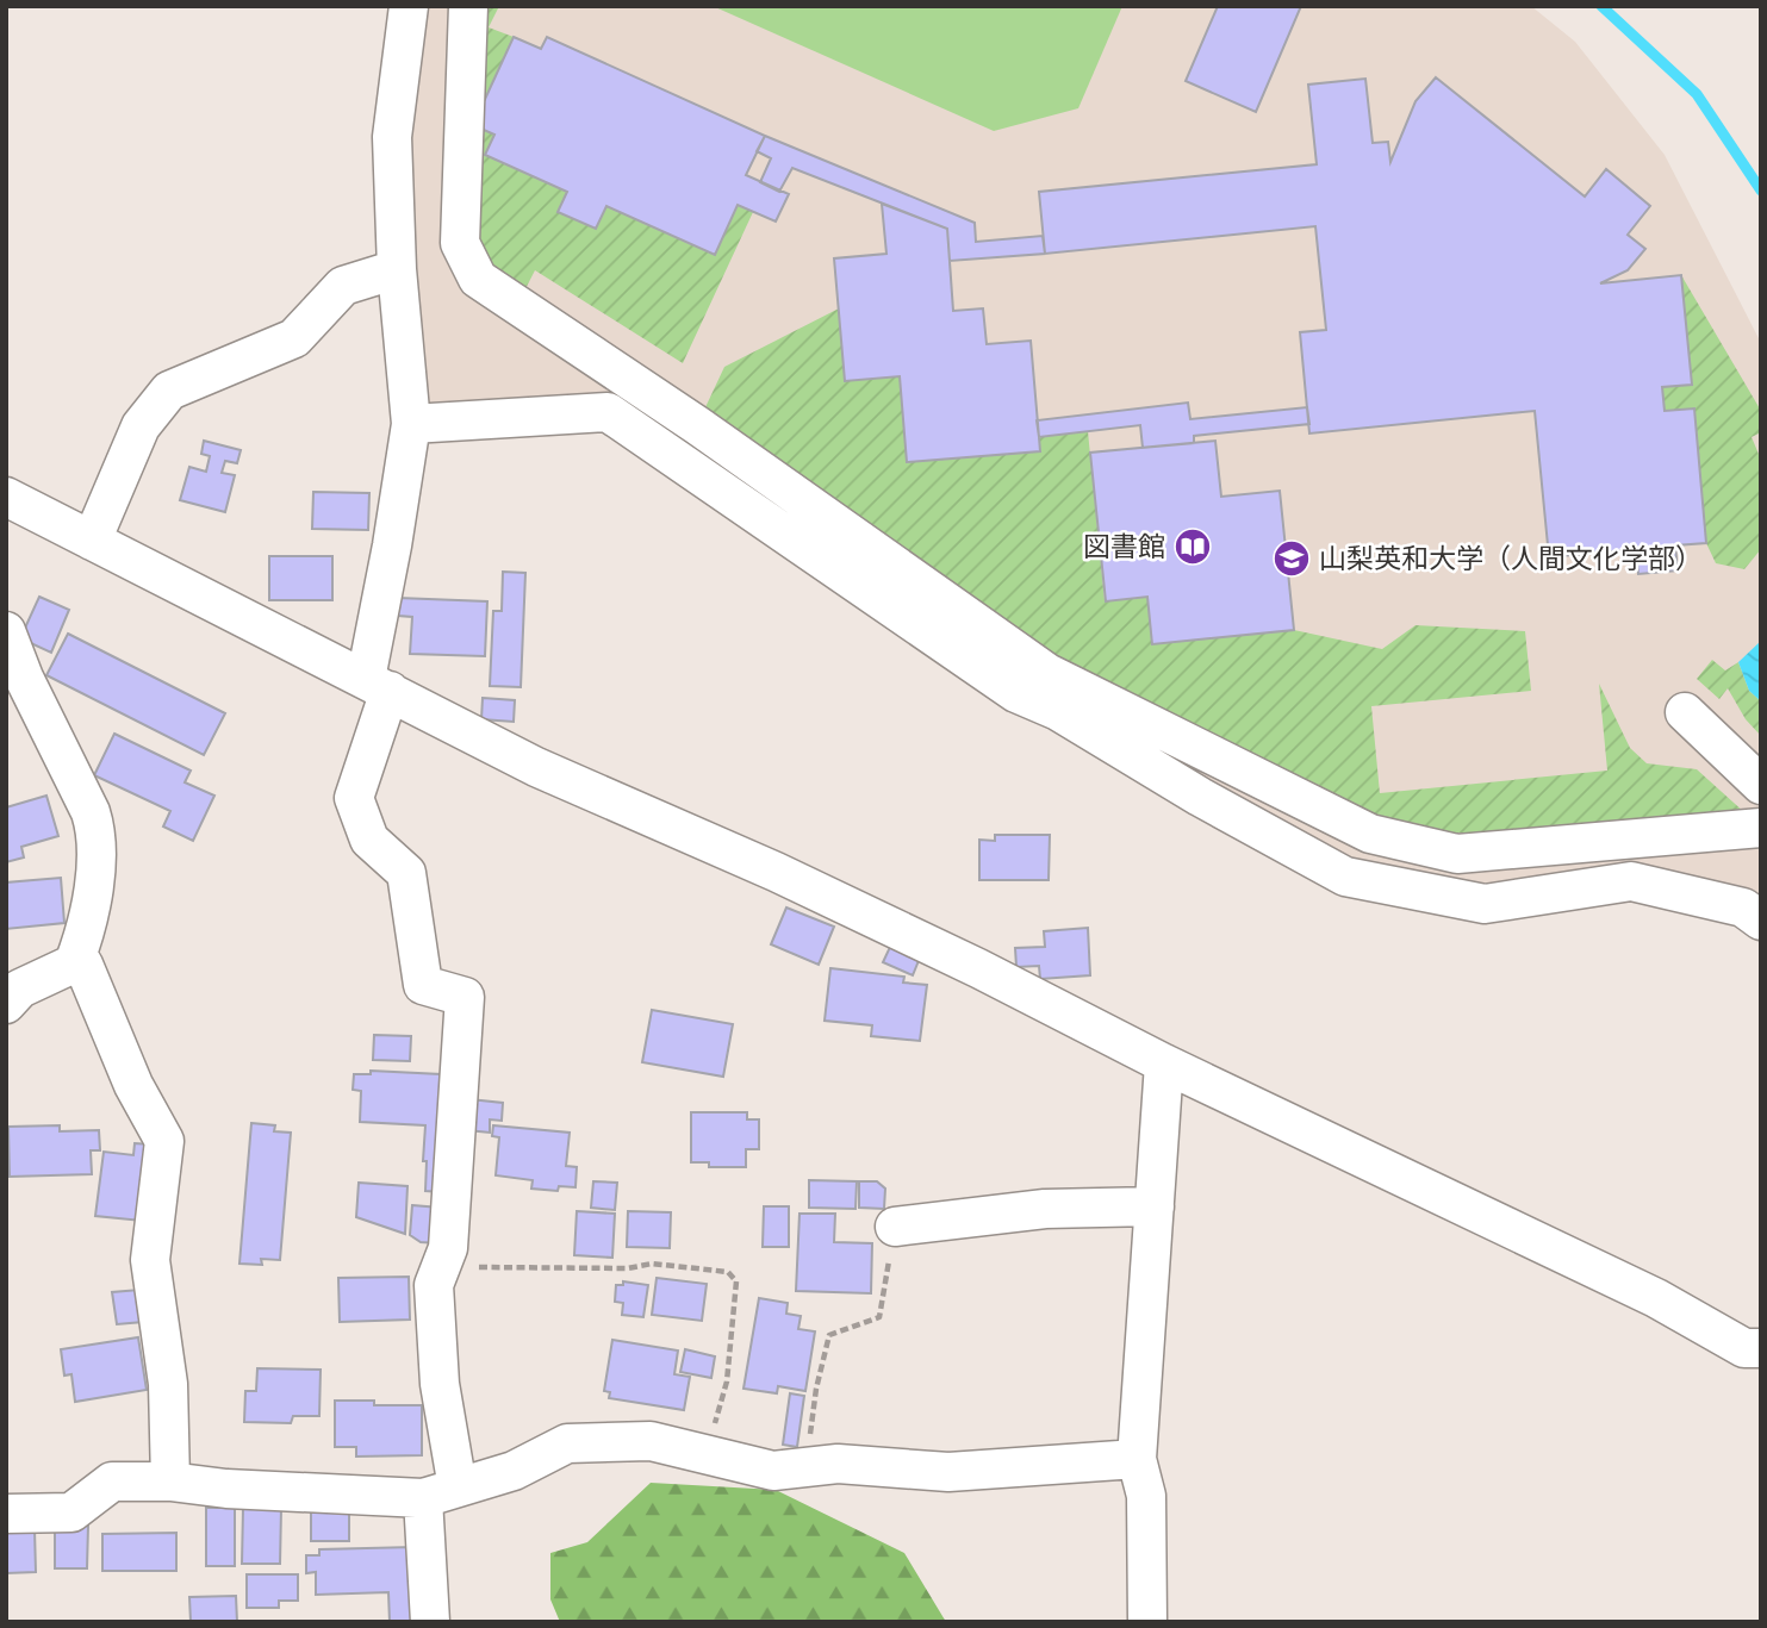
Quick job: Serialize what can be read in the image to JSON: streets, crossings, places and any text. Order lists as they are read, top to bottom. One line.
{"places":{"library":["図書館"],"school or university":["山梨英和大学（人間文化学部）"]}}
